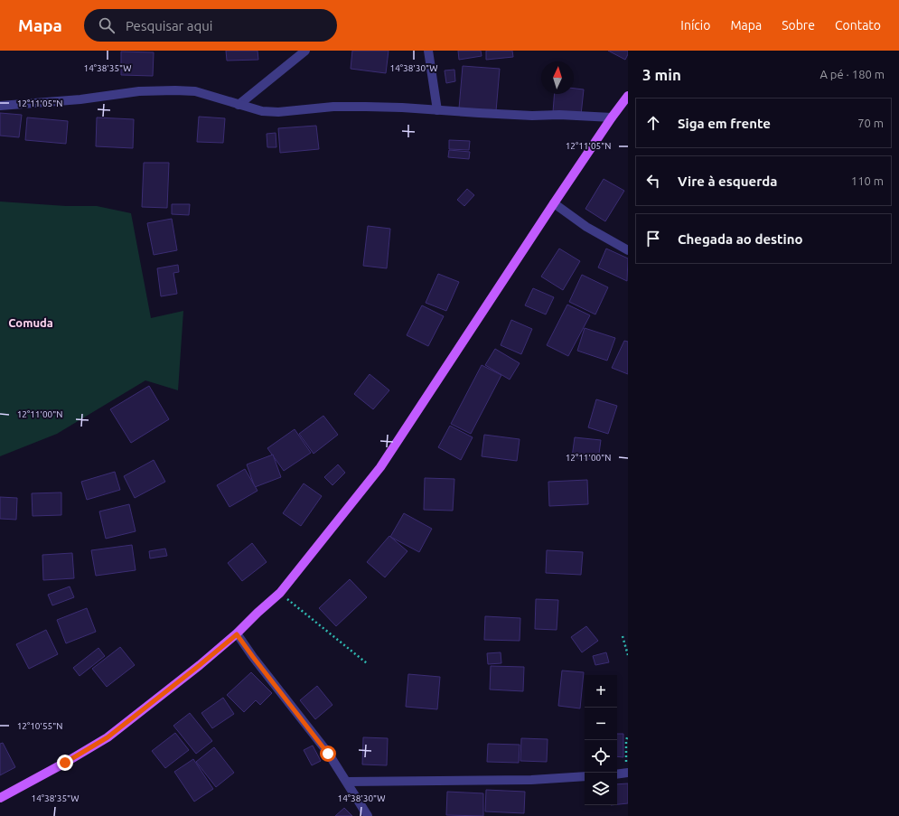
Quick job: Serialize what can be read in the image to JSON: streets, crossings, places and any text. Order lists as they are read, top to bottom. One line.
{"districts":["Comuda"],"north":"top","page":{"header":"Mapa","search":"Pesquisar aqui","nav":["Início","Mapa","Sobre","Contato"],"heading":["3 min","A pé · 180 m"],"list":[["Siga em frente","70 m"],["Vire à esquerda","110 m"],"Chegada ao destino"],"map_buttons":["+","−"]},"coordinates":["14°38'35\"W","14°38'30\"W","12°11'05\"N","12°11'00\"N","12°10'55\"N"]}
